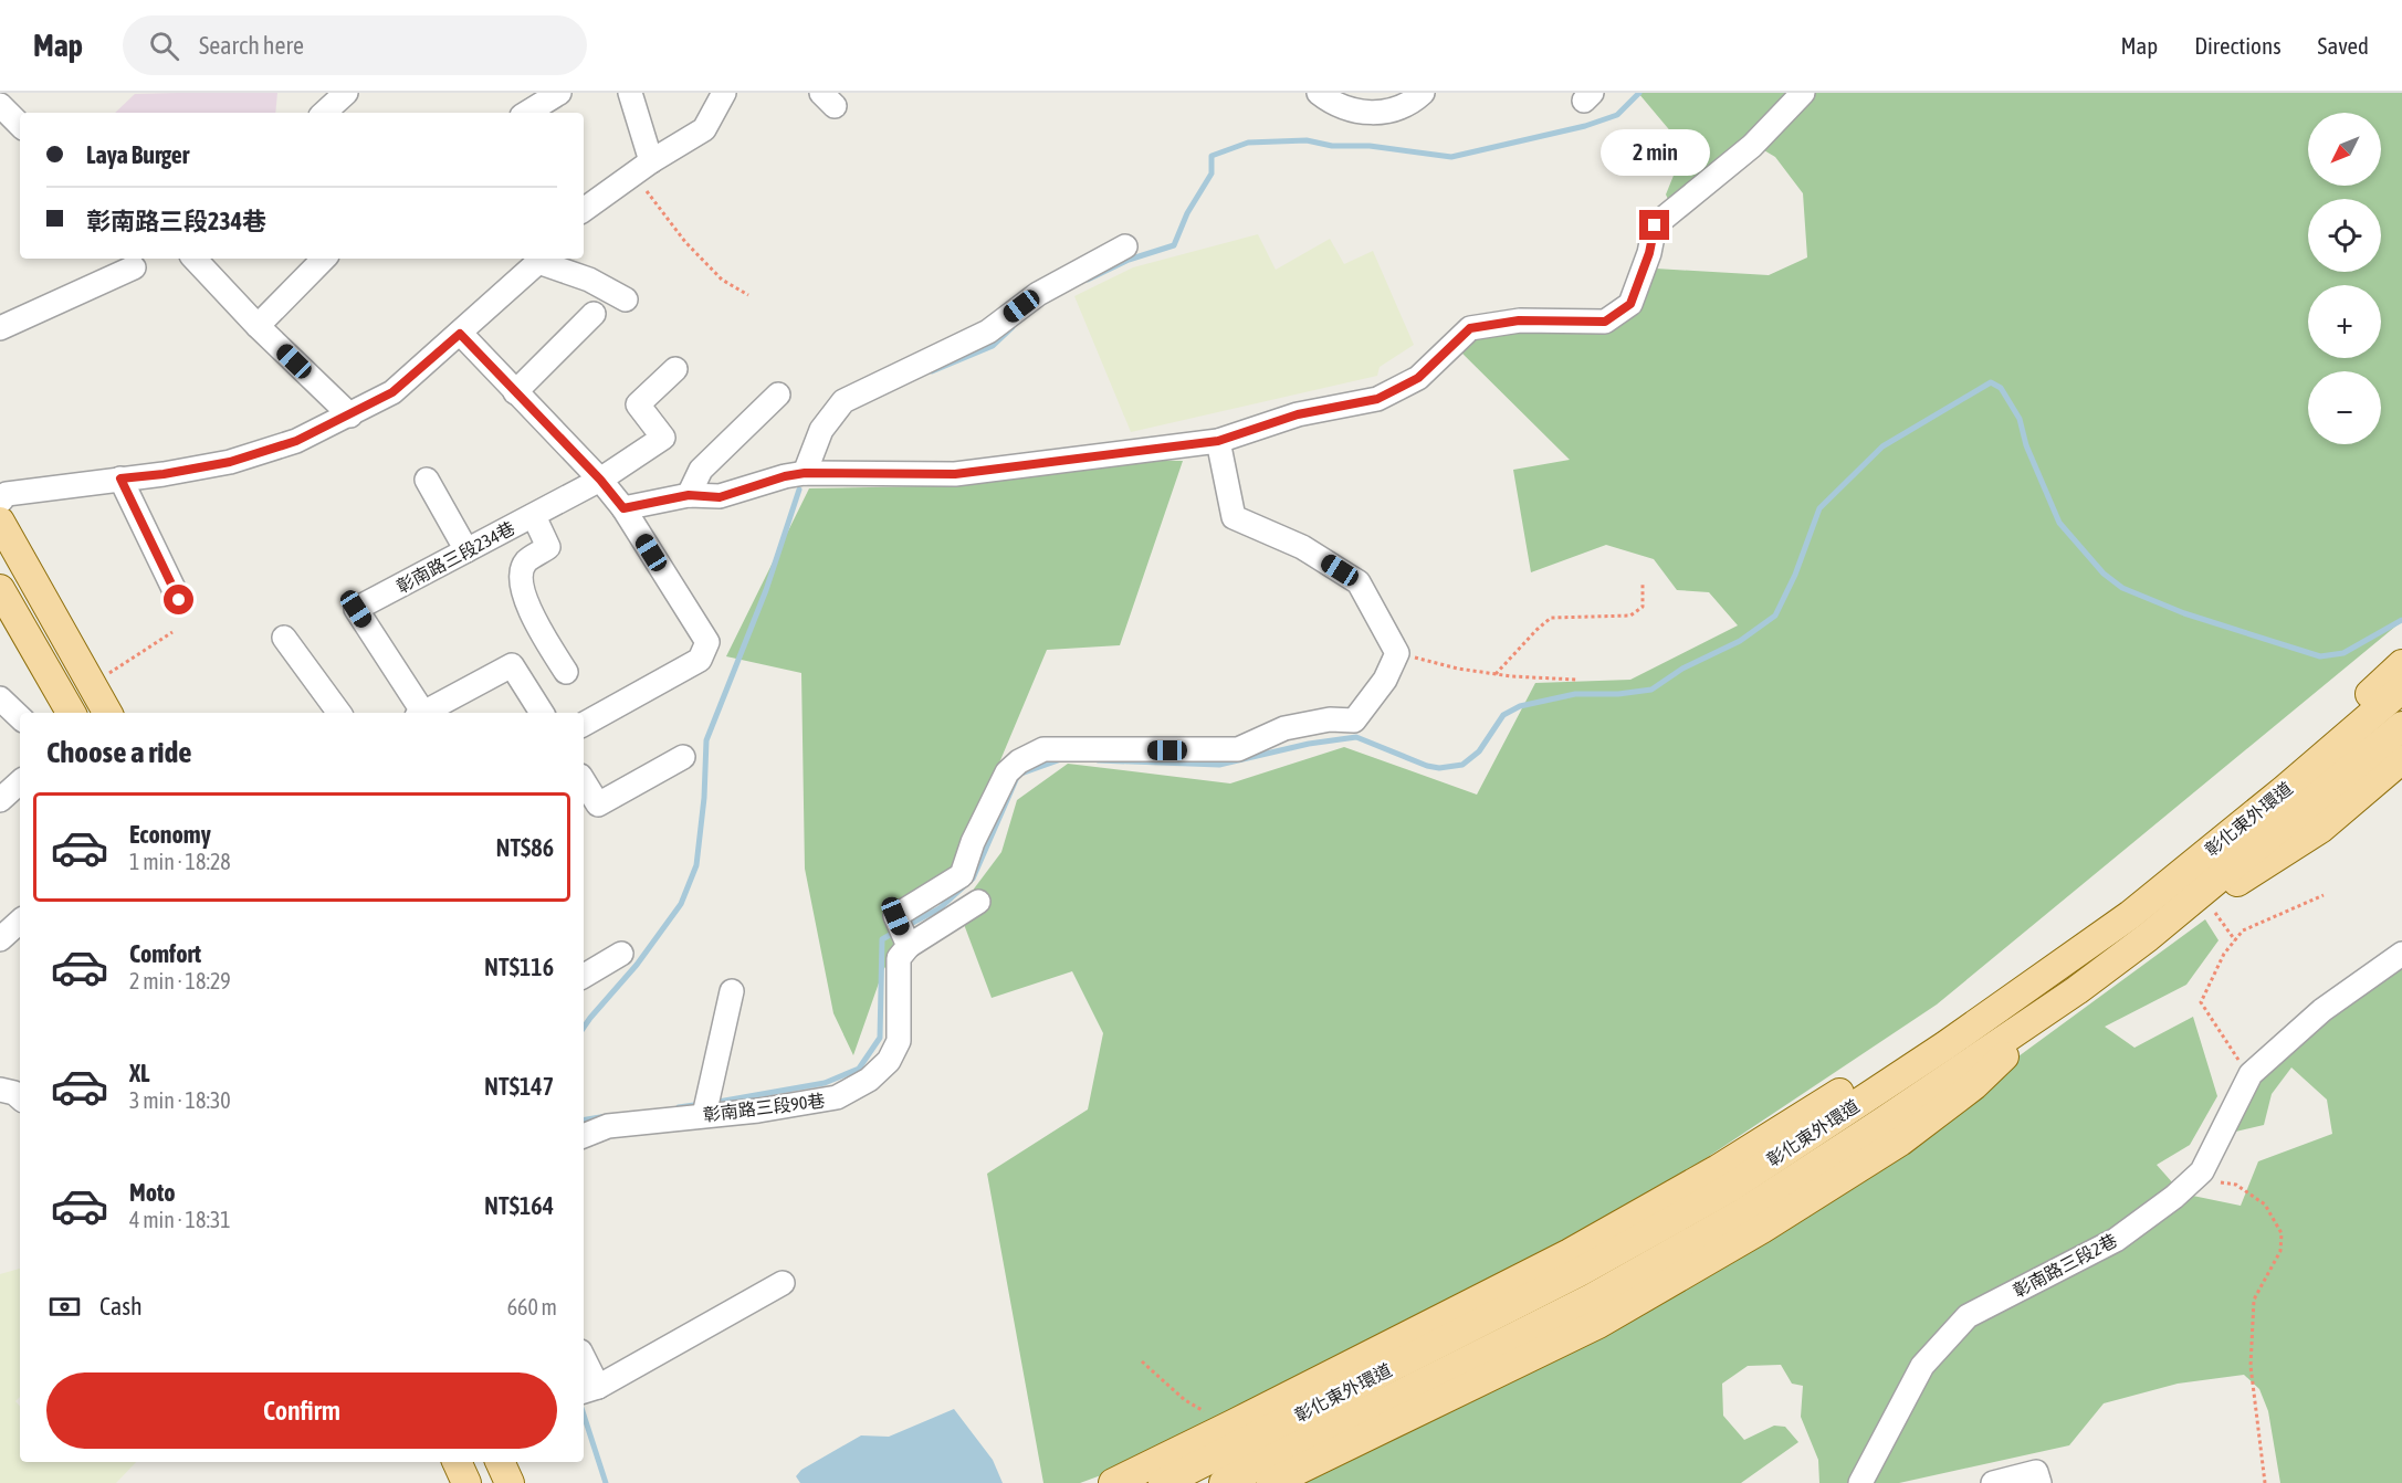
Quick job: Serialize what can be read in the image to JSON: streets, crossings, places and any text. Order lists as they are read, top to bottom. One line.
{"streets":{"main road":["彰化東外環道"],"street":["彰南路三段234巷","彰南路三段90巷","彰南路三段2巷"]},"north":"bottom left","page":{"header":"Map","search":"Search here","nav":["Map","Directions","Saved"],"map_buttons":["+","−"],"banner":["Laya Burger","彰南路三段234巷"],"bubble":"2 min","heading":"Choose a ride","list":[{"name":"Economy","note":"1 min · 18:28","value":"NT$86"},{"name":"Comfort","note":"2 min · 18:29","value":"NT$116"},{"name":"XL","note":"3 min · 18:30","value":"NT$147"},{"name":"Moto","note":"4 min · 18:31","value":"NT$164"}],"pay":["Cash","660 m"],"buttons":"Confirm"}}
